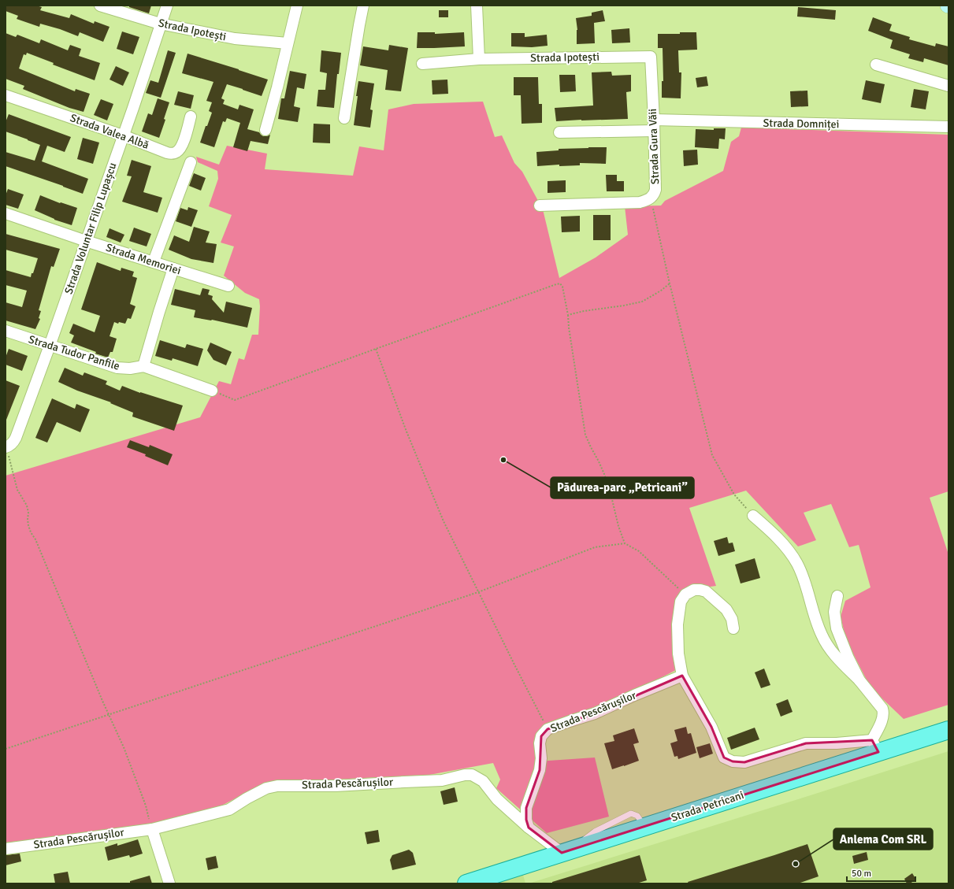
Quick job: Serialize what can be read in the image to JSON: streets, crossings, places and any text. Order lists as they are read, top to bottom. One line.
{"streets":{"main road":["Strada Petricani"],"street":["Strada Ipotești","Strada Domniței","Strada Valea Albă","Strada Gura Văii","Strada Voluntar Filip Lupașcu","Strada Memoriei","Strada Tudor Panfile","Strada Pescărușilor"]},"crossings":[["Strada Ipotești","Strada Gura Văii"],["Strada Ipotești","Strada Voluntar Filip Lupașcu"],["Strada Domniței","Strada Gura Văii"],["Strada Valea Albă","Strada Voluntar Filip Lupașcu"],["Strada Voluntar Filip Lupașcu","Strada Memoriei"],["Strada Voluntar Filip Lupașcu","Strada Tudor Panfile"],["Strada Pescărușilor","Strada Petricani"]],"places":["Pădurea-parc „Petricani”","Anlema Com SRL"],"scale_bar":"50 m"}
